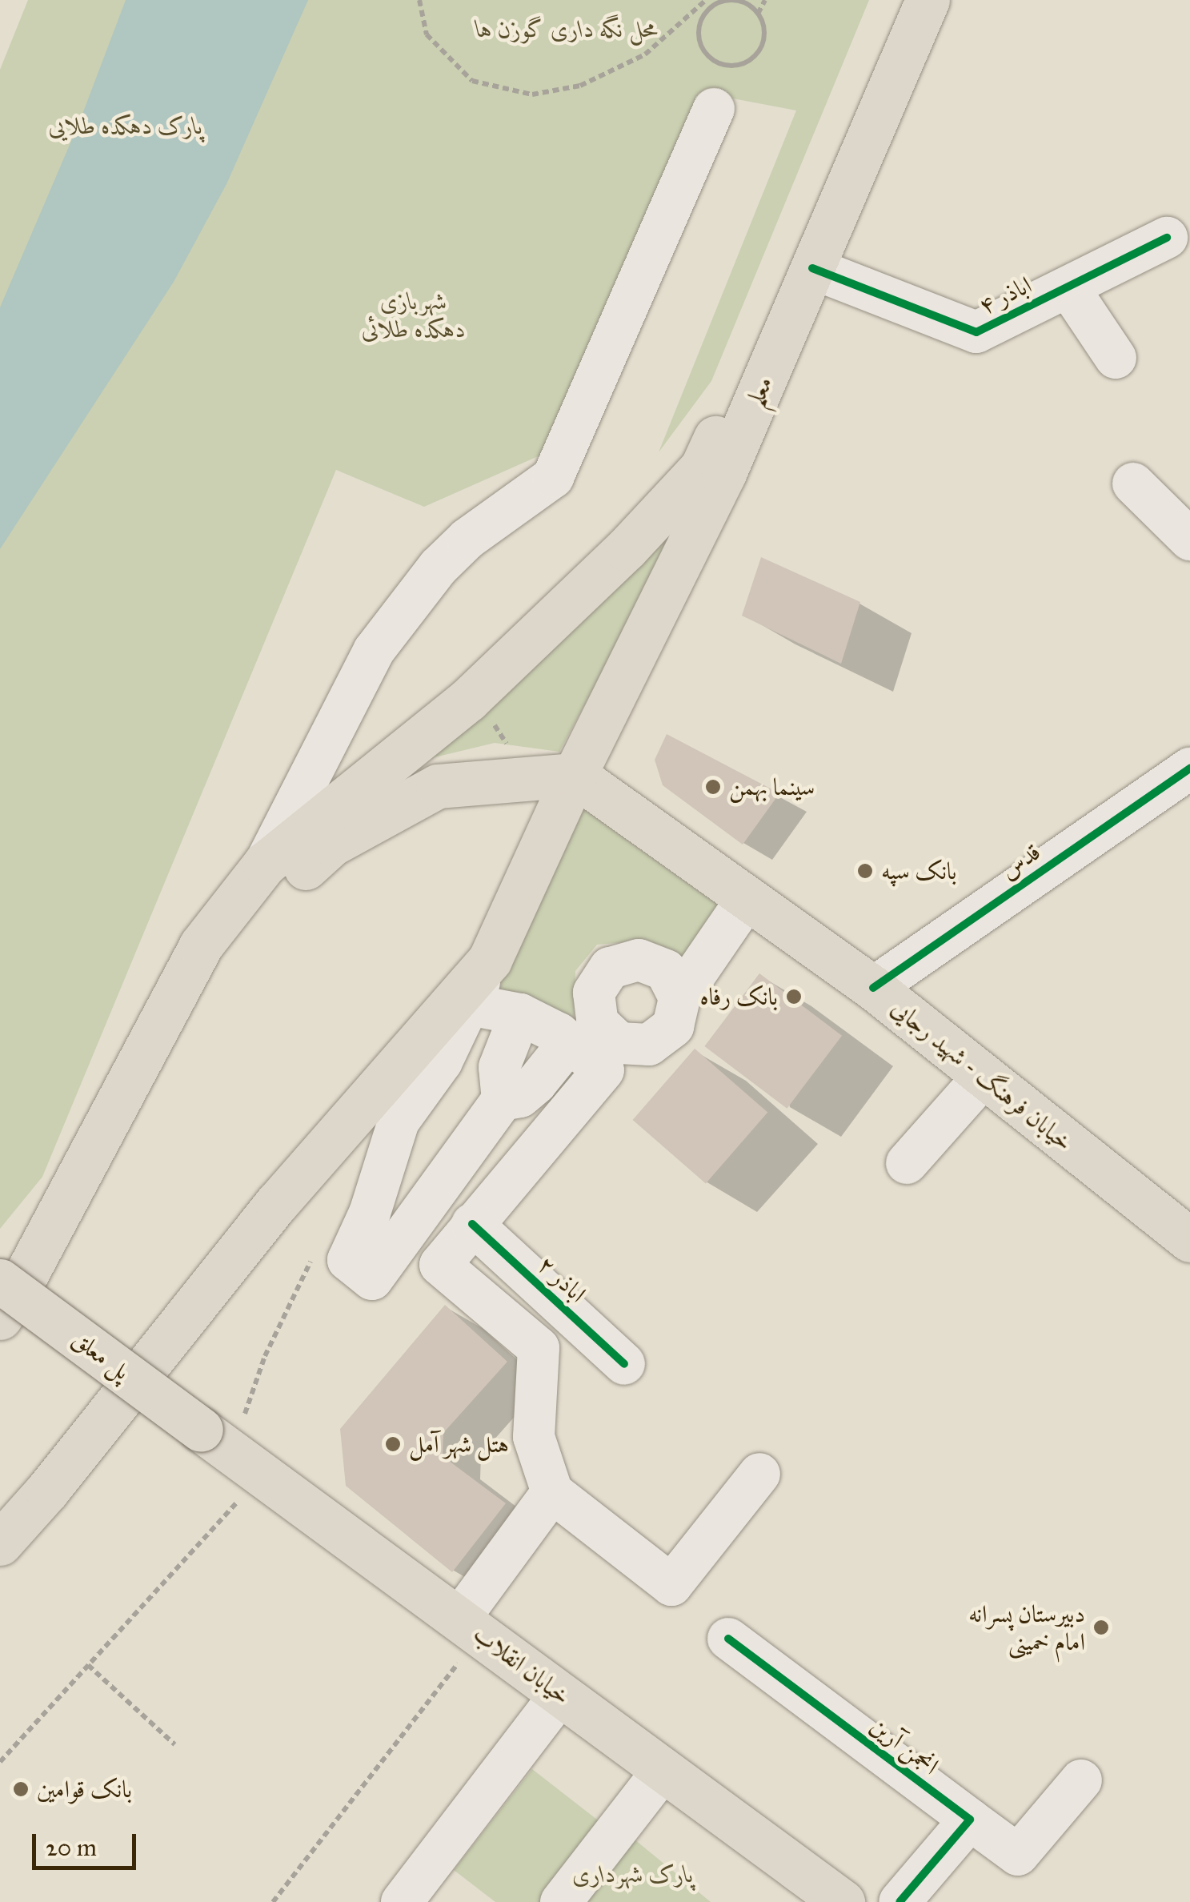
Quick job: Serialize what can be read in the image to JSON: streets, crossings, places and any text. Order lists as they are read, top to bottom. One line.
{"streets":{"main road":["معلم","خیابان فرهنگ - شهید رجایی","پل معلق","خیابان انقلاب"],"street":["اباذر ۴","قدس","اباذر ۲","انجمن آرین"]},"crossings":[["اباذر ۴","معلم"],["معلم","خیابان فرهنگ - شهید رجایی"],["قدس","خیابان فرهنگ - شهید رجایی"],["پل معلق","خیابان انقلاب"]],"parks":["محل نگه داری گوزن ها","پارک دهکده طلایی","شهربازی دهکده طلائی","پارک شهرداری"],"places":["سینما بهمن","بانک سپه","بانک رفاه","هتل شهر آمل","دبیرستان پسرانه امام خمینی","بانک قوامین"],"scale_bar":"20 m"}
